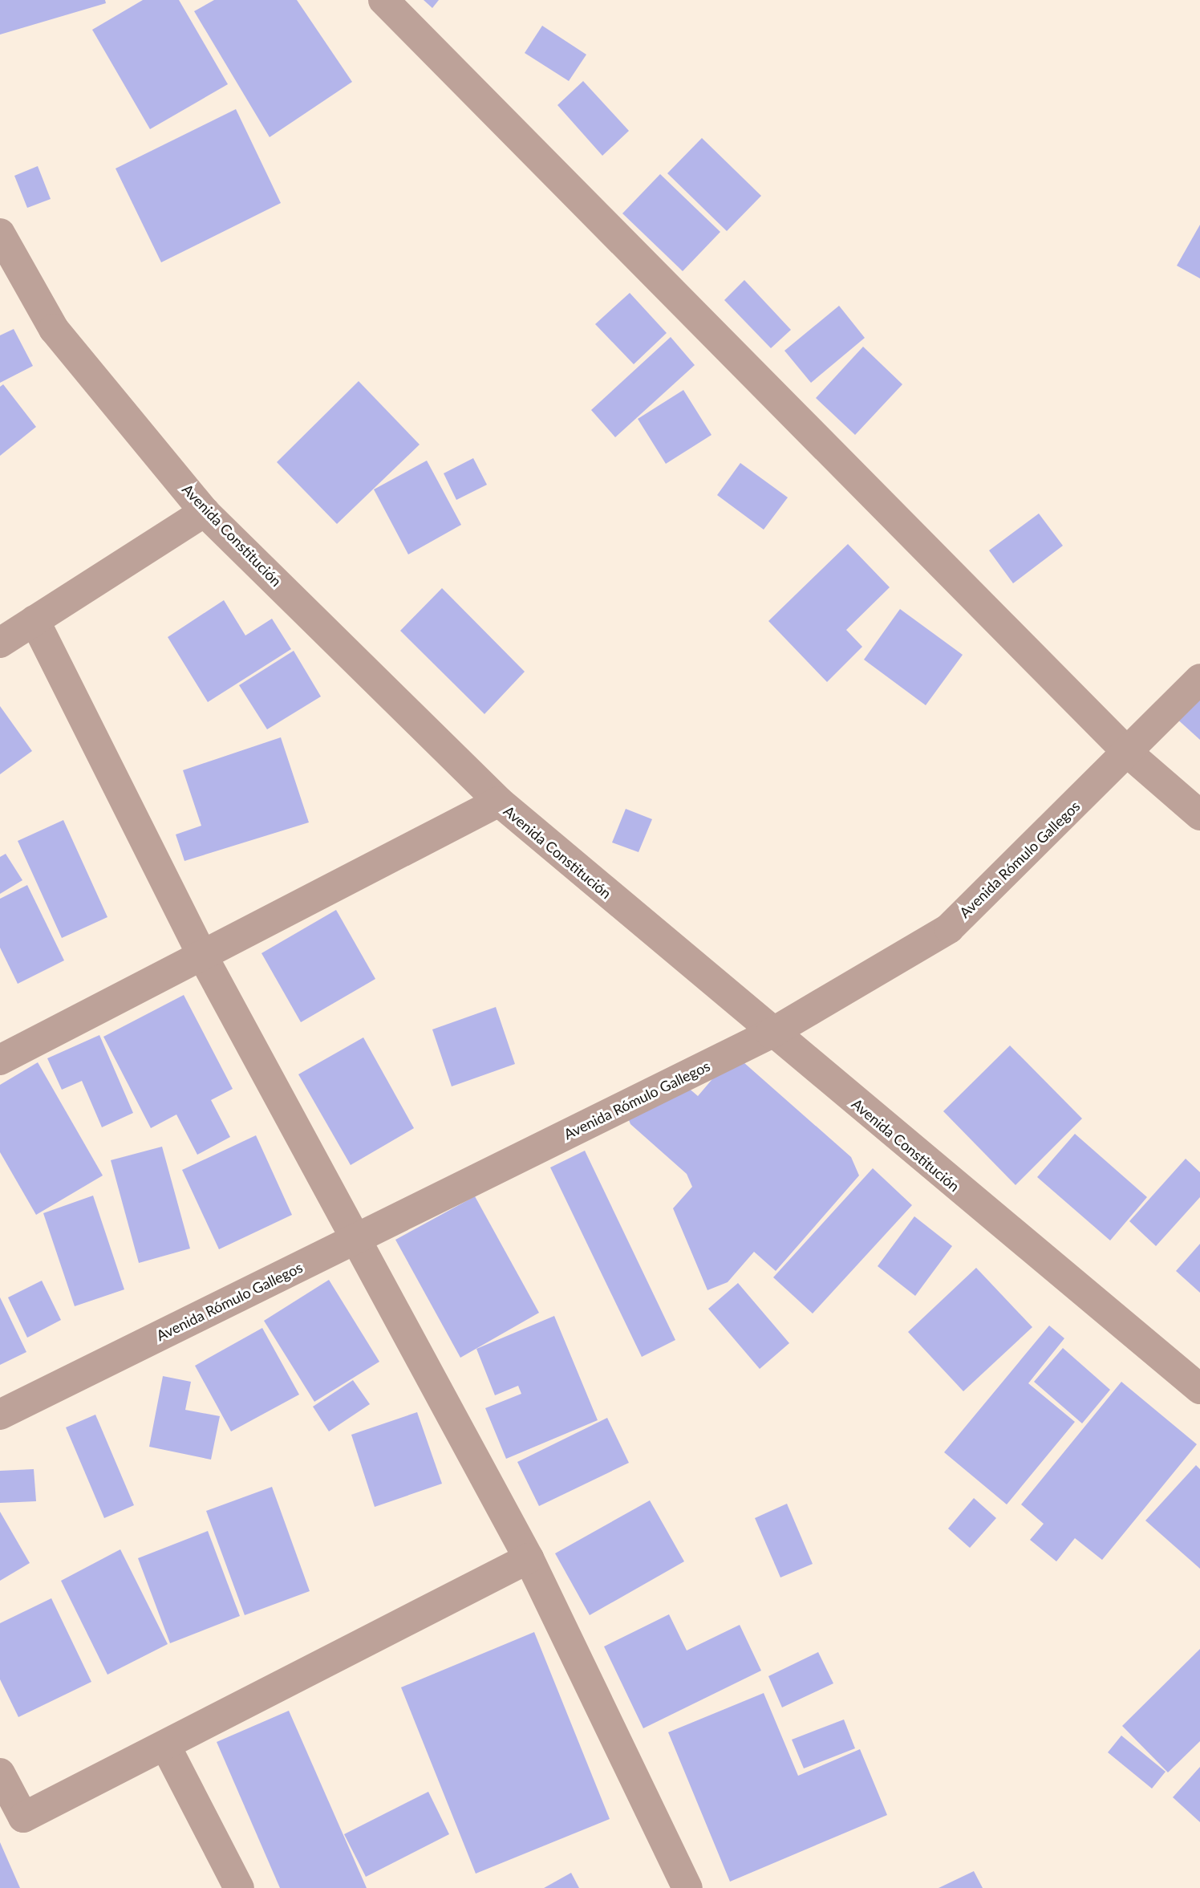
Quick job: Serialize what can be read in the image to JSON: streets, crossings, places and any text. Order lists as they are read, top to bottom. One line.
{"streets":{"street":["Avenida Constitución","Avenida Rómulo Gallegos"]},"crossings":[["Avenida Constitución","Avenida Rómulo Gallegos"]]}
